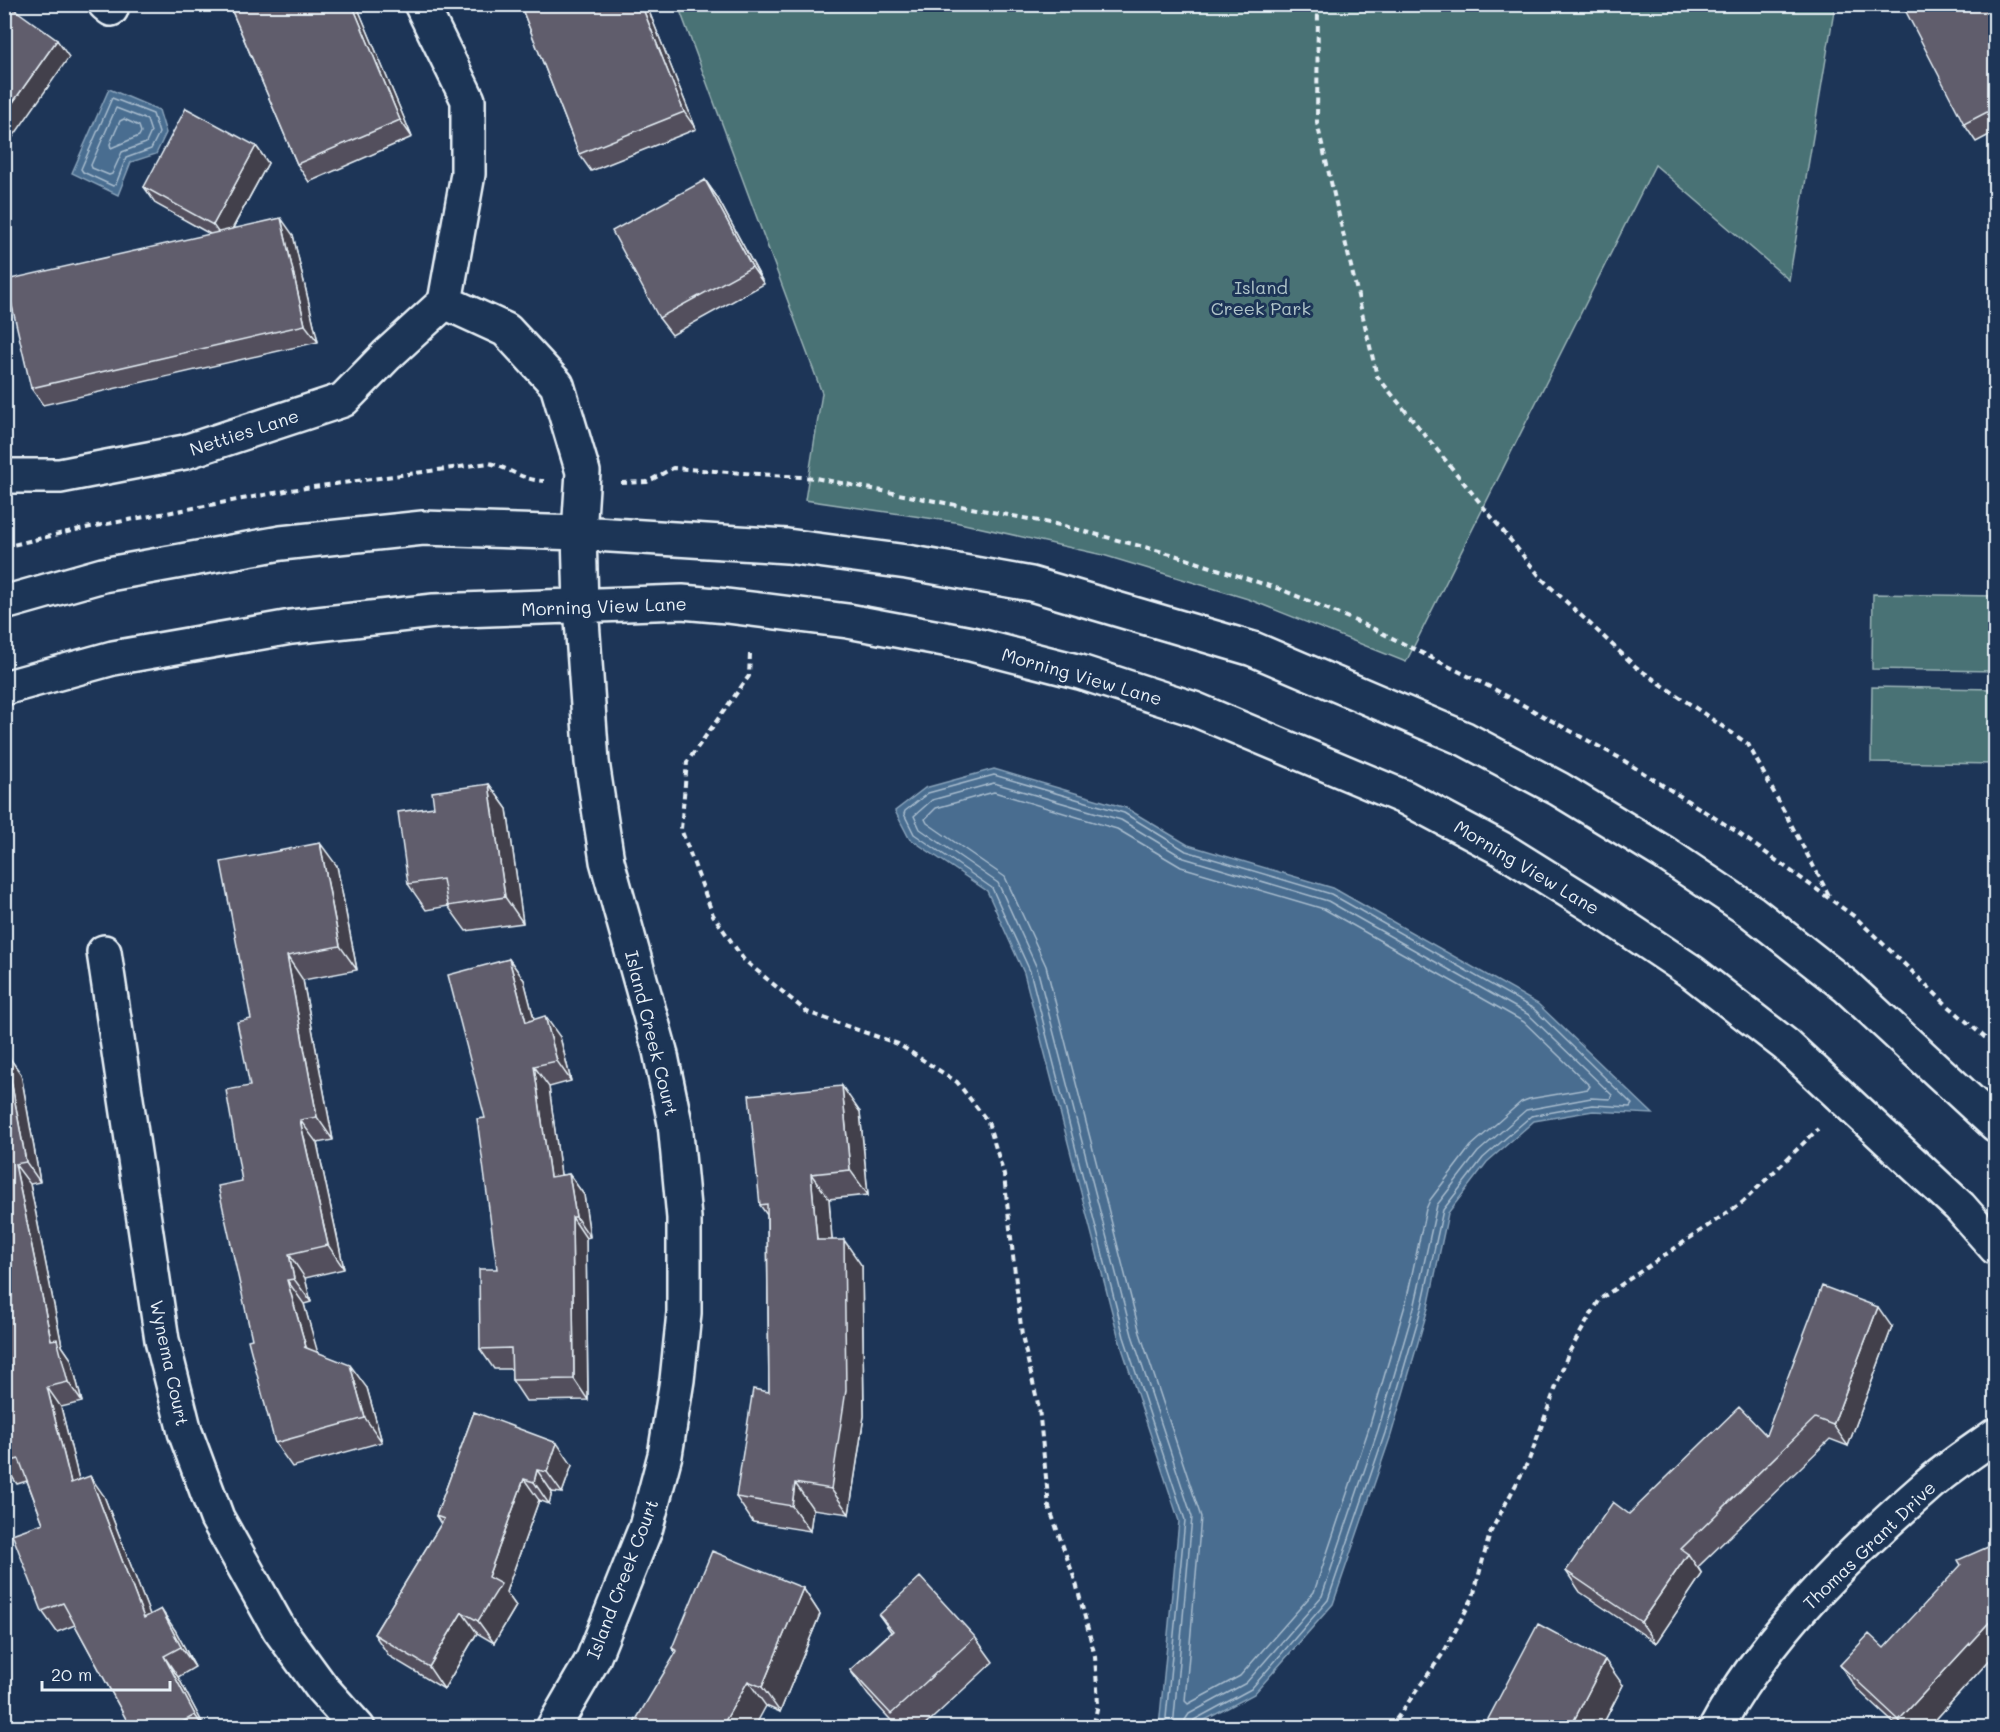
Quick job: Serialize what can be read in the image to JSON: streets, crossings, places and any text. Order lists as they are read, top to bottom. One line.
{"streets":{"street":["Netties Lane","Morning View Lane","Island Creek Court","Wynema Court","Thomas Grant Drive"]},"crossings":[["Morning View Lane","Island Creek Court"]],"parks":["Island Creek Park"],"scale_bar":"20 m"}
